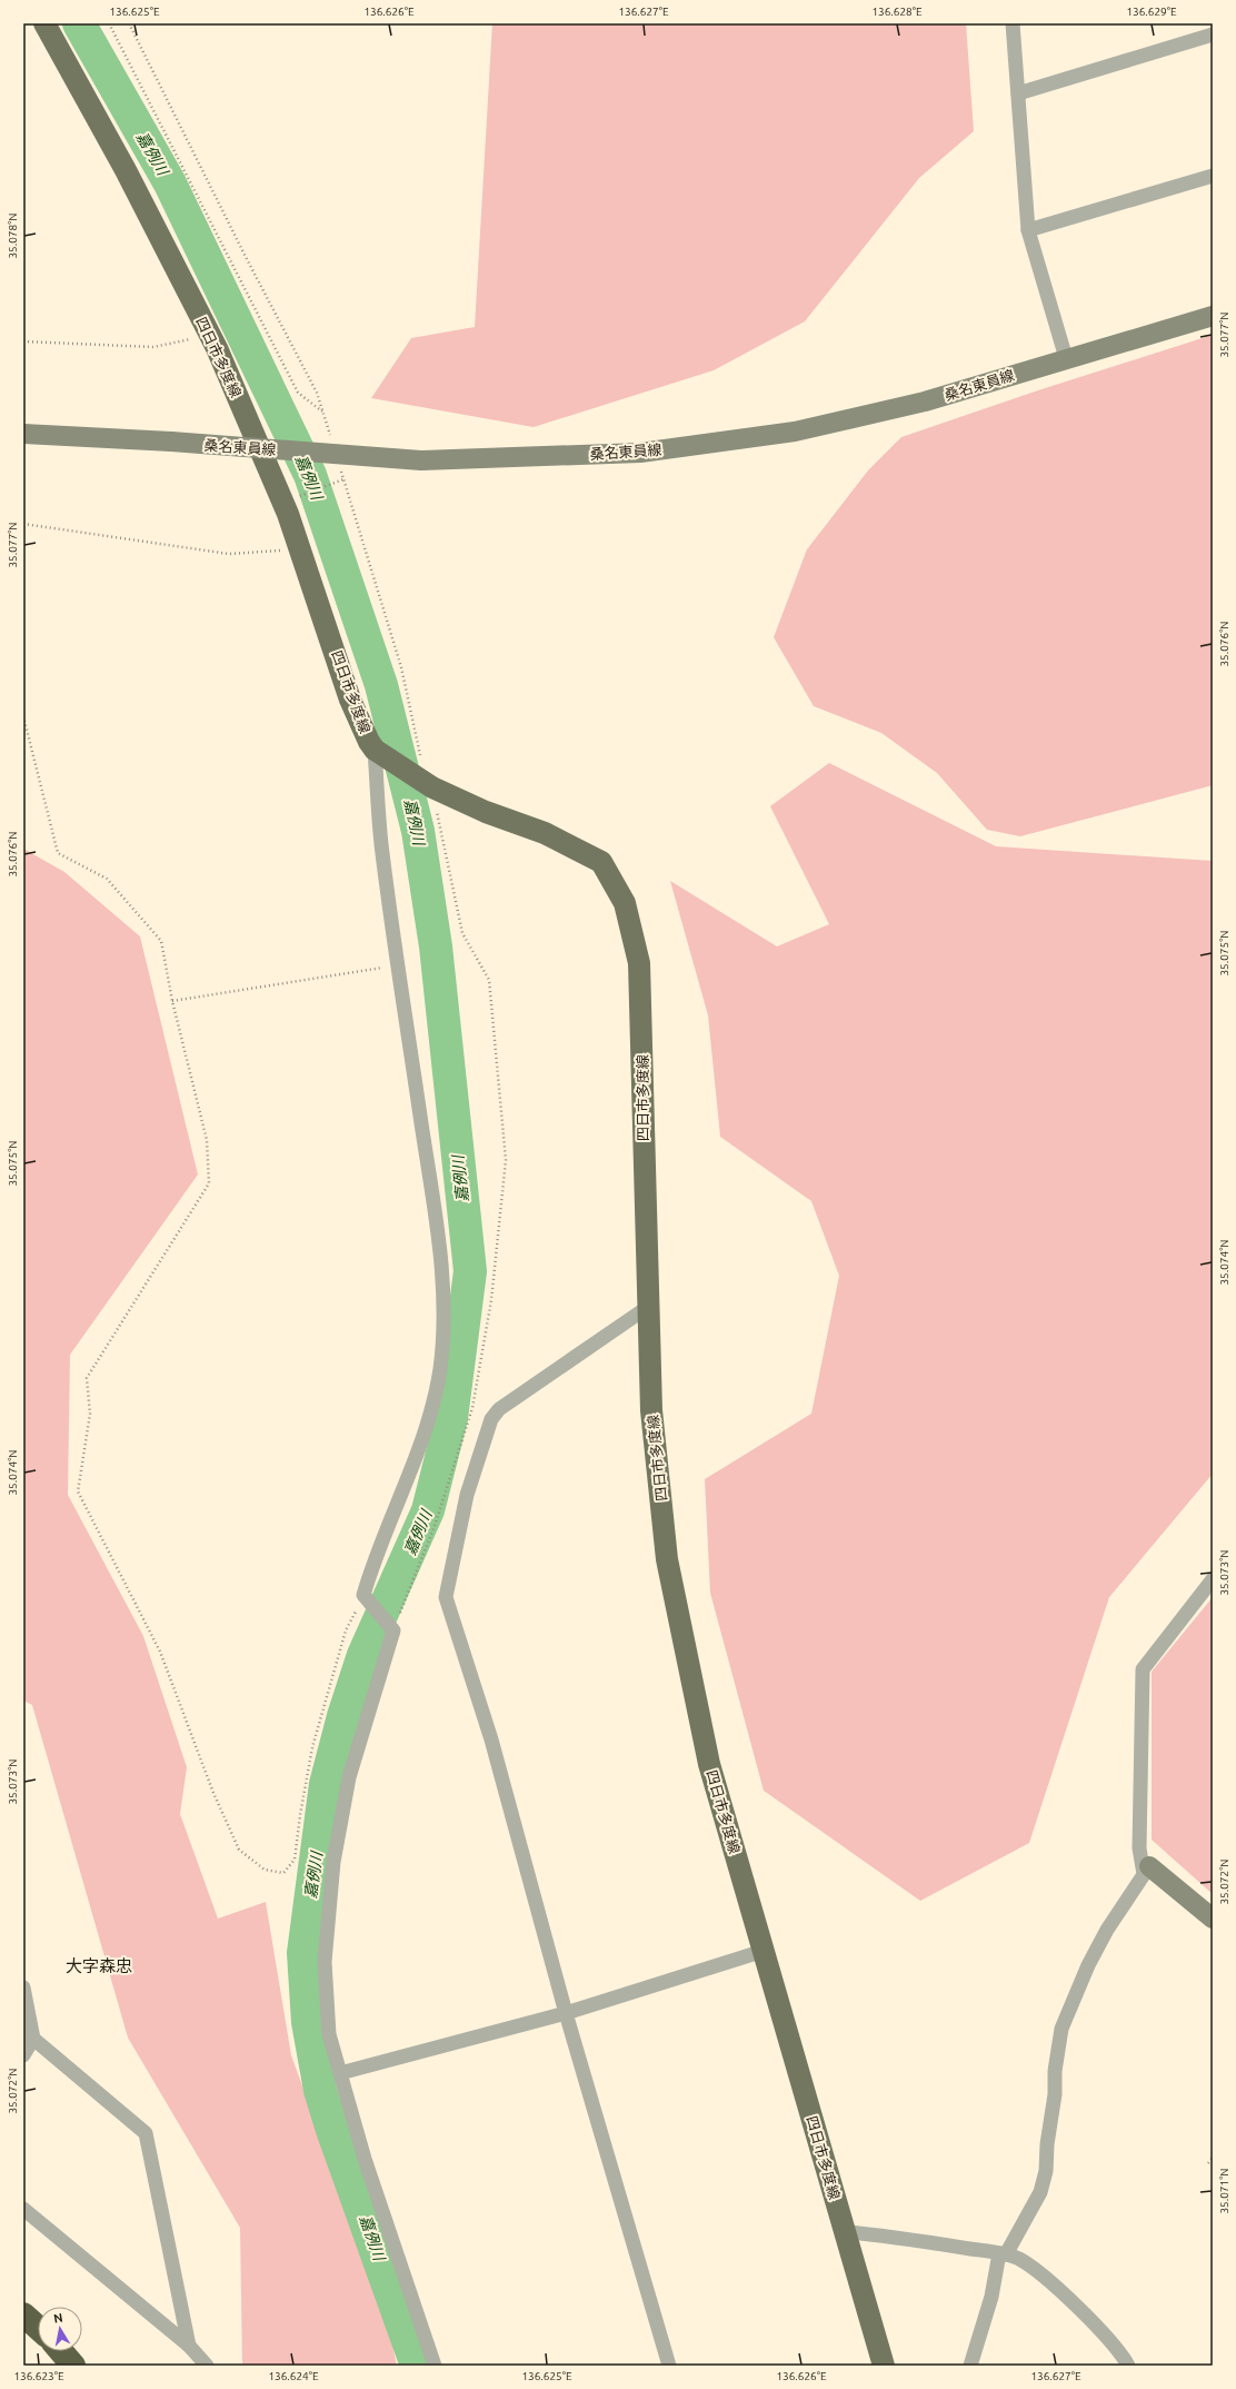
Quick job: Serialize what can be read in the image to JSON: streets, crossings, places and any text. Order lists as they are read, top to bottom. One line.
{"streets":{"main road":["四日市多度線","桑名東員線"]},"districts":["大字森忠"],"water":["嘉例川"],"north":"top","coordinates":["136.625°E","136.626°E","136.627°E","136.628°E","136.629°E","35.078°N","35.077°N","35.076°N","35.075°N","35.074°N","35.073°N","35.072°N","35.071°N","136.623°E","136.624°E"]}
